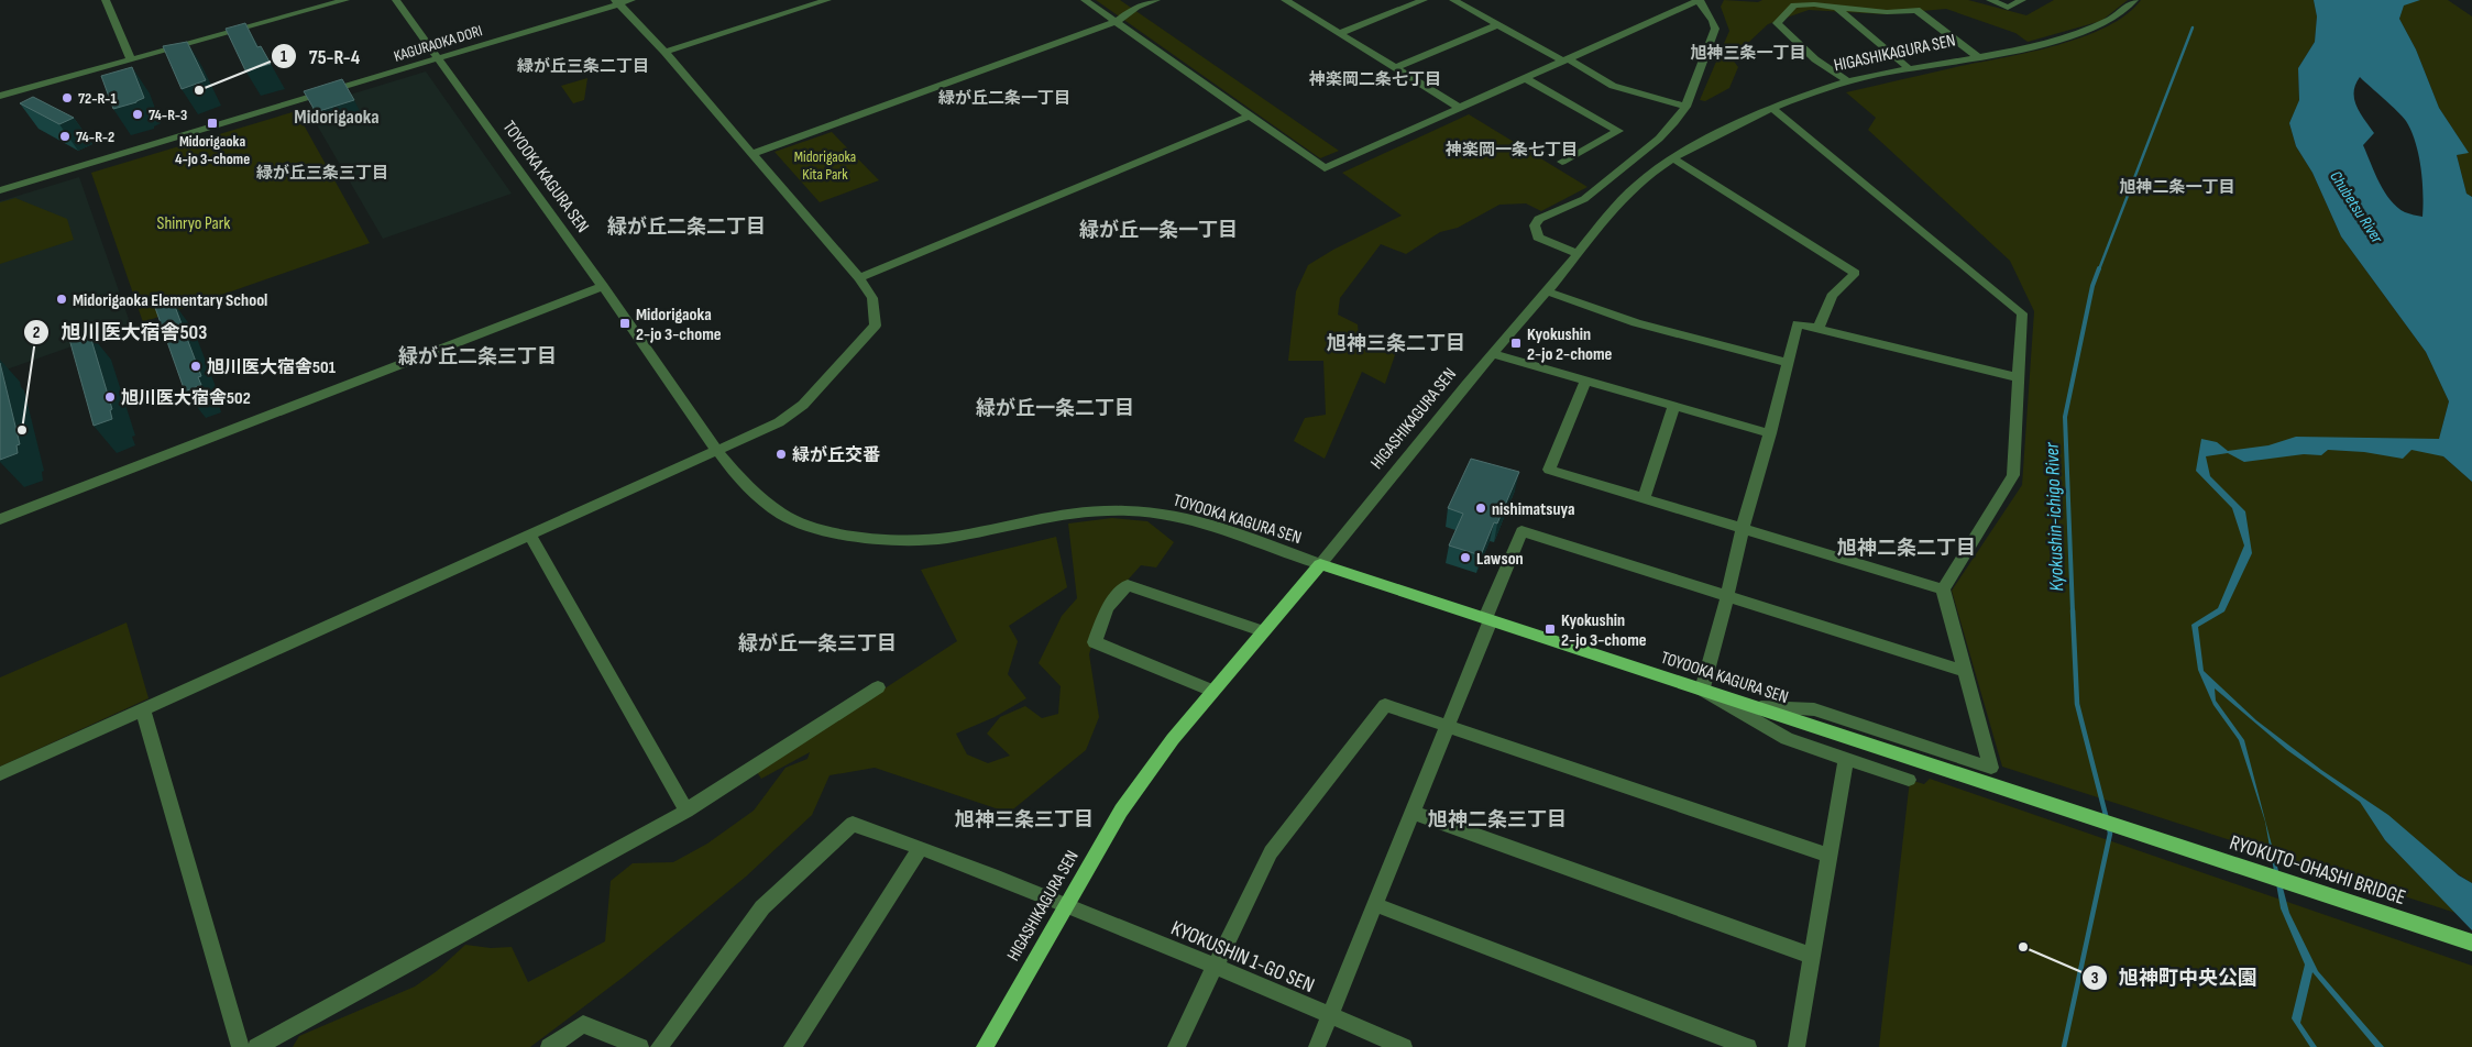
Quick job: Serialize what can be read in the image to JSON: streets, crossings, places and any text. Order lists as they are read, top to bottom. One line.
{"streets":{"main road":["HIGASHIKAGURA SEN","TOYOOKA KAGURA SEN","RYOKUTO-OHASHI BRIDGE"],"street":["KAGURAOKA DORI","KYOKUSHIN 1-GO SEN"]},"crossings":[["KAGURAOKA DORI","TOYOOKA KAGURA SEN"],["HIGASHIKAGURA SEN","TOYOOKA KAGURA SEN"],["HIGASHIKAGURA SEN","KYOKUSHIN 1-GO SEN"],["TOYOOKA KAGURA SEN","RYOKUTO-OHASHI BRIDGE"]],"districts":["旭神三条一丁目","緑が丘三条二丁目","神楽岡二条七丁目","緑が丘二条一丁目","Midorigaoka","神楽岡一条七丁目","緑が丘三条三丁目","旭神二条一丁目","緑が丘二条二丁目","緑が丘一条一丁目","旭神三条二丁目","緑が丘二条三丁目","緑が丘一条二丁目","旭神二条二丁目","緑が丘一条三丁目","旭神三条三丁目","旭神二条三丁目"],"water":["Chubetsu River","Kyokushin-ichigo River"],"parks":["Midorigaoka Kita Park","Shinryo Park"],"places":{"other":["75-R-4","72-R-1","74-R-3","74-R-2","Midorigaoka Elementary School","旭川医大宿舎501","旭川医大宿舎502","旭川医大宿舎503","緑が丘交番","nishimatsuya","Lawson","旭神町中央公園"],"transit":["Midorigaoka 4-jo 3-chome","Midorigaoka 2-jo 3-chome","Kyokushin 2-jo 2-chome","Kyokushin 2-jo 3-chome"]}}
